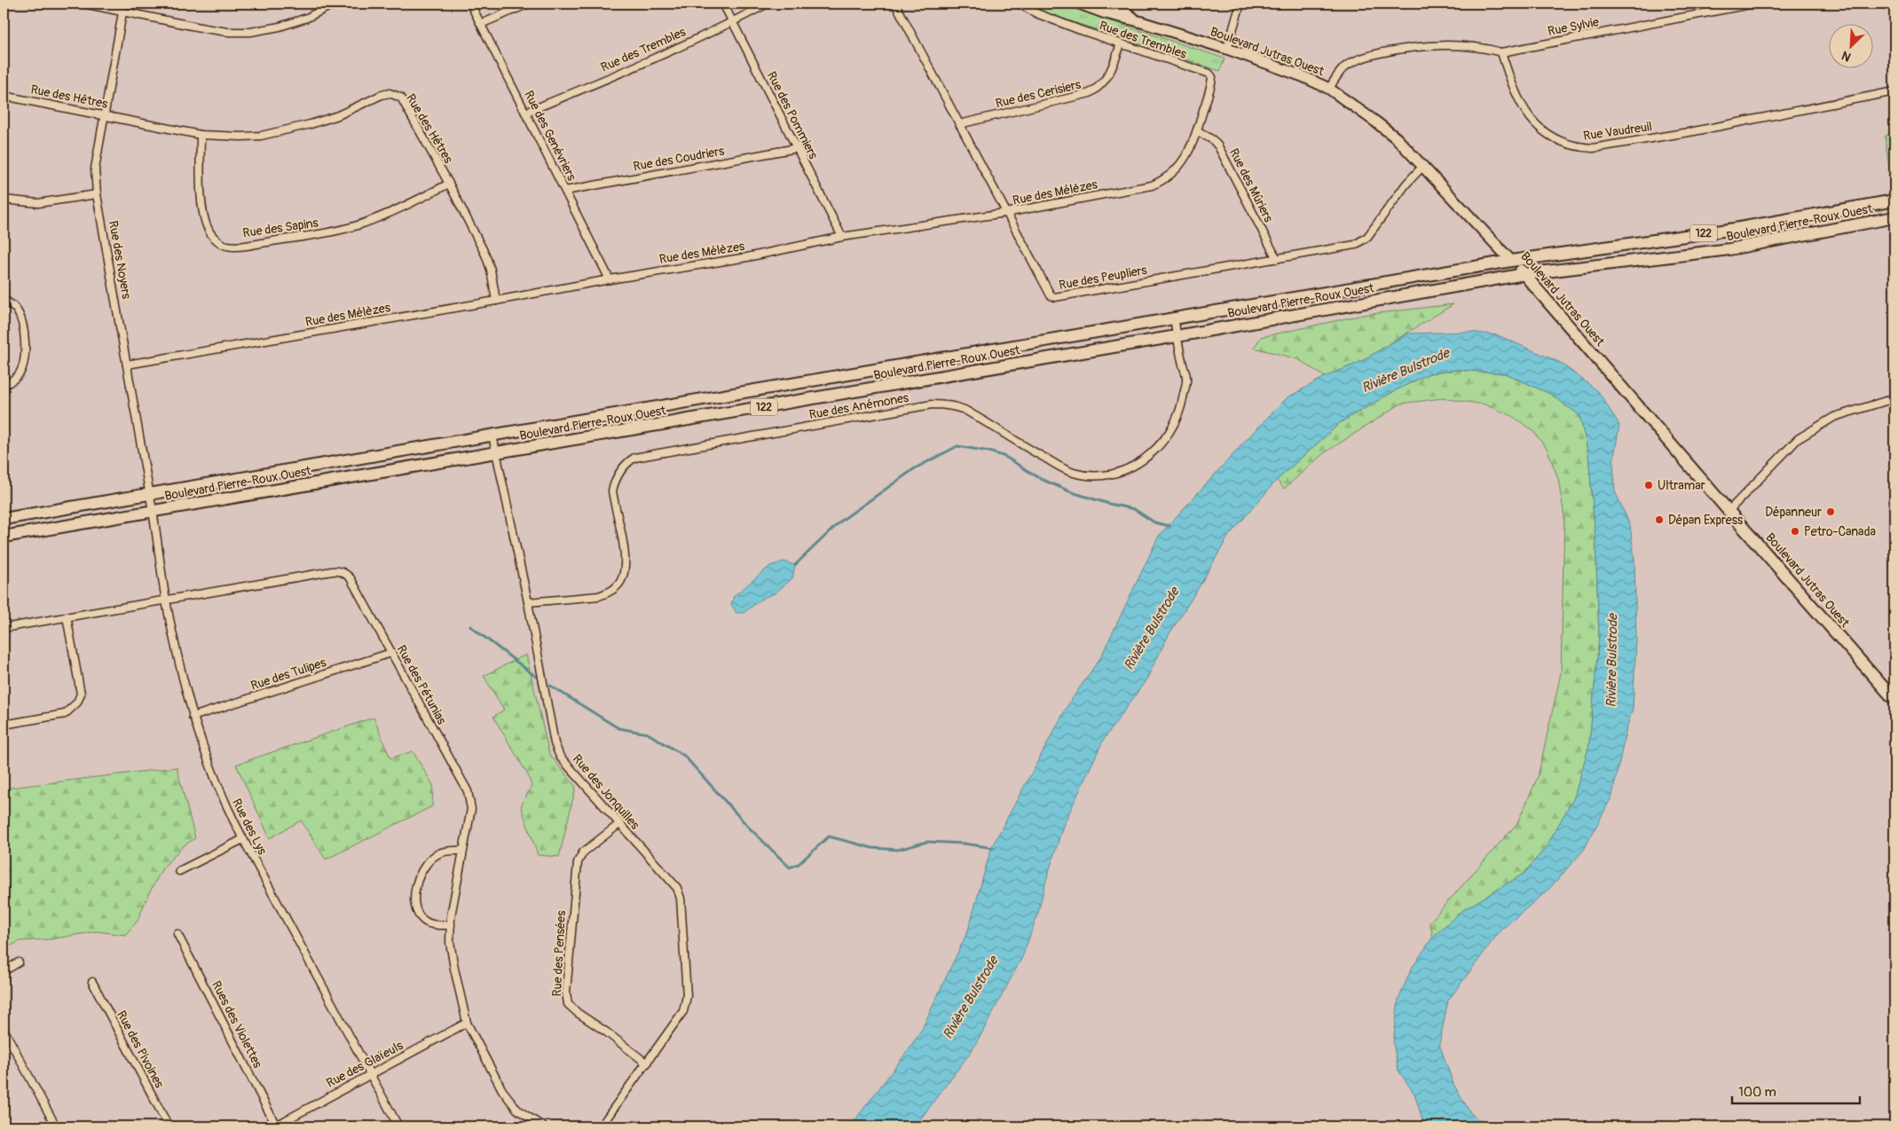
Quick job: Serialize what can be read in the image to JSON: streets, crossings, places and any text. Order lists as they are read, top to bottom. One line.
{"streets":{"main road":["Boulevard Jutras Ouest","Boulevard Pierre-Roux Ouest","122"],"street":["Rue Sylvie","Rue des Trembles","Rue des Cerisiers","Rue des Hêtres","Rue des Pommiers","Rue Vaudreuil","Rue des Genévriers","Rue des Coudriers","Rue des Mûriers","Rue des Mélèzes","Rue des Sapins","Rue des Noyers","Rue des Peupliers","Rue des Anémones","Rue des Tulipes","Rue des Pétunias","Rue des Jonquilles","Rue des Lys","Rue des Pensées","Rues des Violettes","Rue des Pivoines","Rue des Glaïeuls"]},"crossings":[["Rue Sylvie","Rue Vaudreuil"],["Rue des Trembles","Rue des Cerisiers"],["Rue des Trembles","Rue des Pommiers"],["Rue des Trembles","Rue des Genévriers"],["Rue des Trembles","Rue des Mélèzes"],["Boulevard Jutras Ouest","Boulevard Pierre-Roux Ouest"],["Boulevard Jutras Ouest","Rue des Peupliers"],["Rue des Cerisiers","Rue des Peupliers"],["Rue des Hêtres","Rue des Mélèzes"],["Rue des Hêtres","Rue des Sapins"],["Rue des Hêtres","Rue des Noyers"],["Rue des Pommiers","Rue des Coudriers"],["Rue des Pommiers","Rue des Mélèzes"],["Rue des Genévriers","Rue des Coudriers"],["Rue des Genévriers","Rue des Mélèzes"],["Rue des Mûriers","Rue des Mélèzes"],["Rue des Mûriers","Rue des Peupliers"],["Rue des Mélèzes","Rue des Noyers"],["Rue des Mélèzes","Rue des Peupliers"],["Boulevard Pierre-Roux Ouest","Rue des Noyers"],["Boulevard Pierre-Roux Ouest","Rue des Anémones"],["Boulevard Pierre-Roux Ouest","Rue des Jonquilles"],["Boulevard Pierre-Roux Ouest","Rue des Lys"],["Rue des Noyers","Rue des Lys"],["Rue des Anémones","Rue des Jonquilles"],["Rue des Tulipes","Rue des Pétunias"],["Rue des Tulipes","Rue des Lys"],["Rue des Pétunias","Rue des Lys"],["Rue des Pétunias","Rue des Glaïeuls"],["Rue des Jonquilles","Rue des Pensées"],["Rue des Lys","Rue des Glaïeuls"],["Rues des Violettes","Rue des Glaïeuls"]],"water":["Rivière Bulstrode"],"places":["Ultramar","Dépanneur","Dépan Express","Petro-Canada"],"scale_bar":"100 m","north":"bottom left"}
